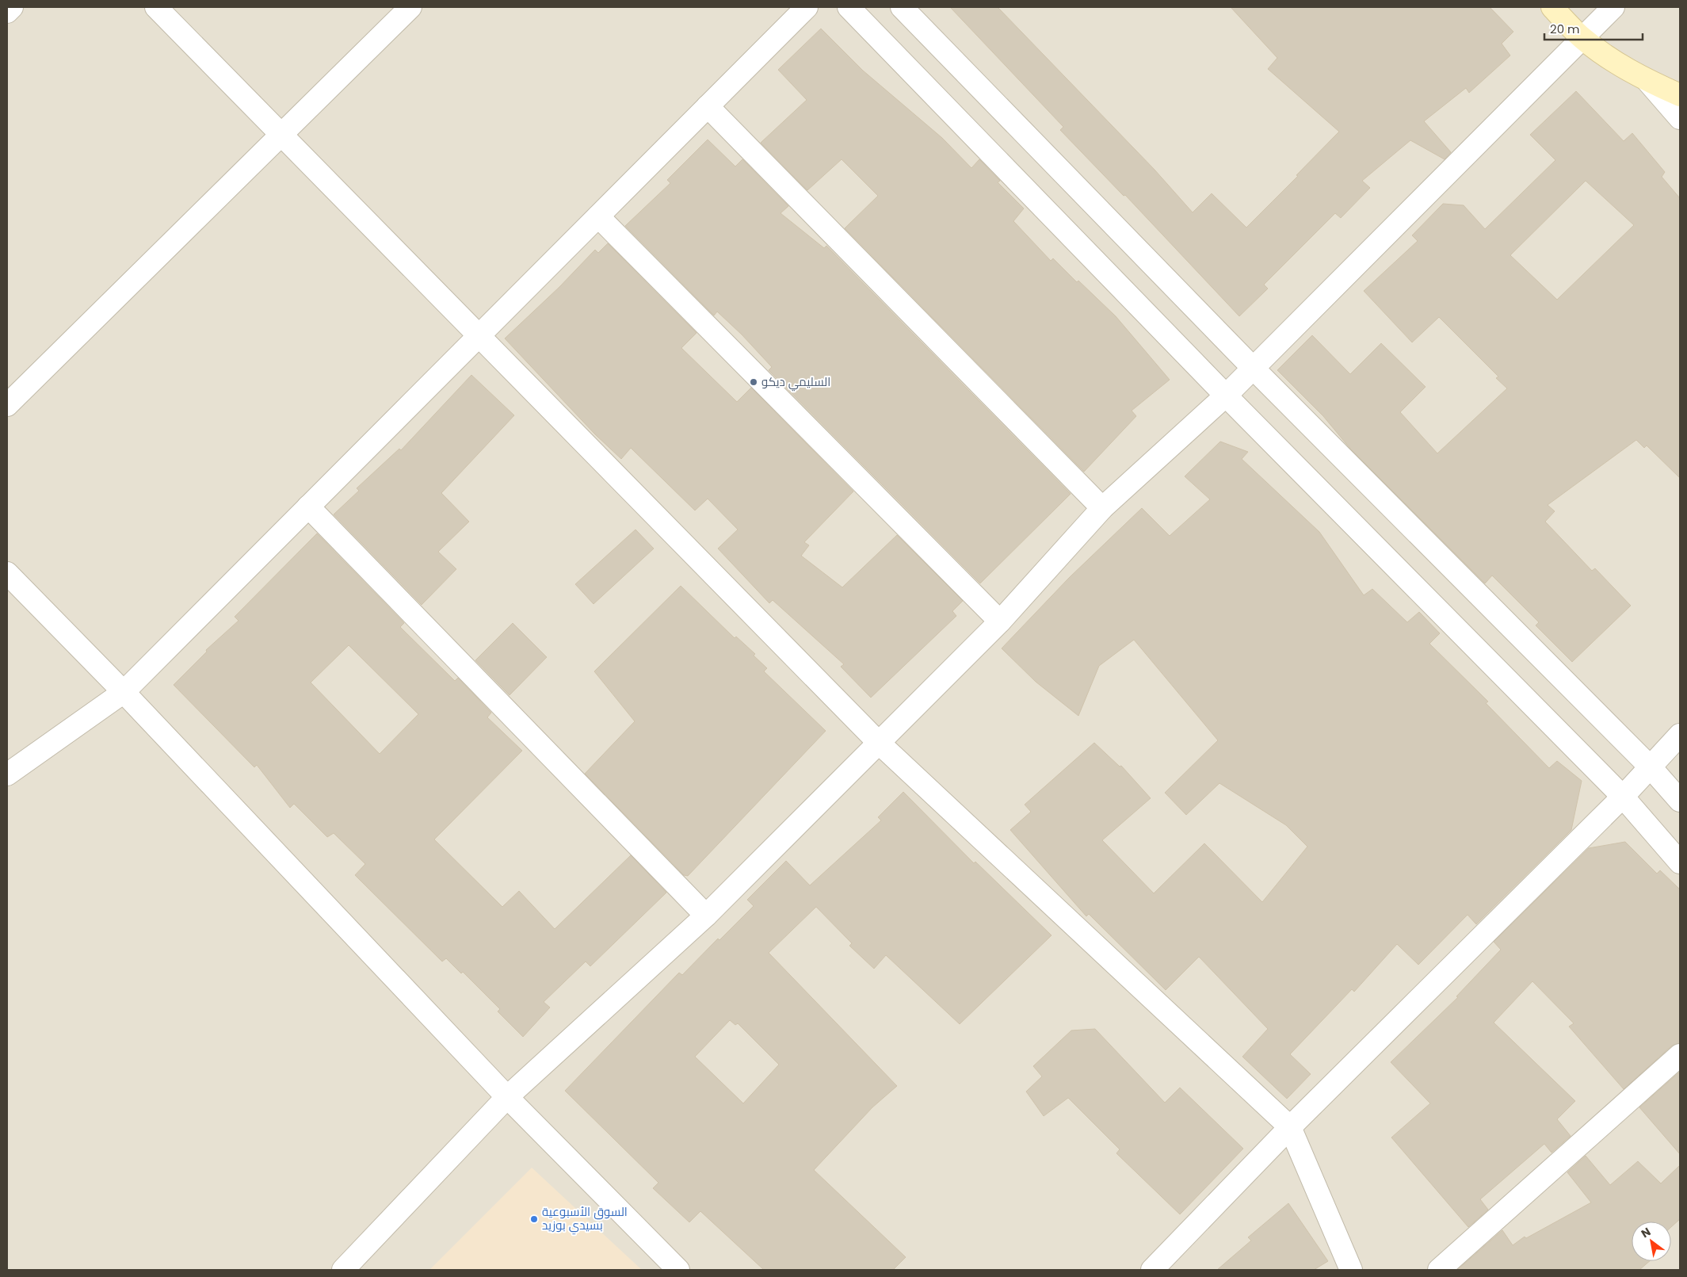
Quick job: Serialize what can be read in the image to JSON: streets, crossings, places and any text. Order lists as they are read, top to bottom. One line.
{"places":["السليمي ديكو","السوق الأسبوعية بسيدي بوزيد"],"scale_bar":"20 m","north":"top left"}
